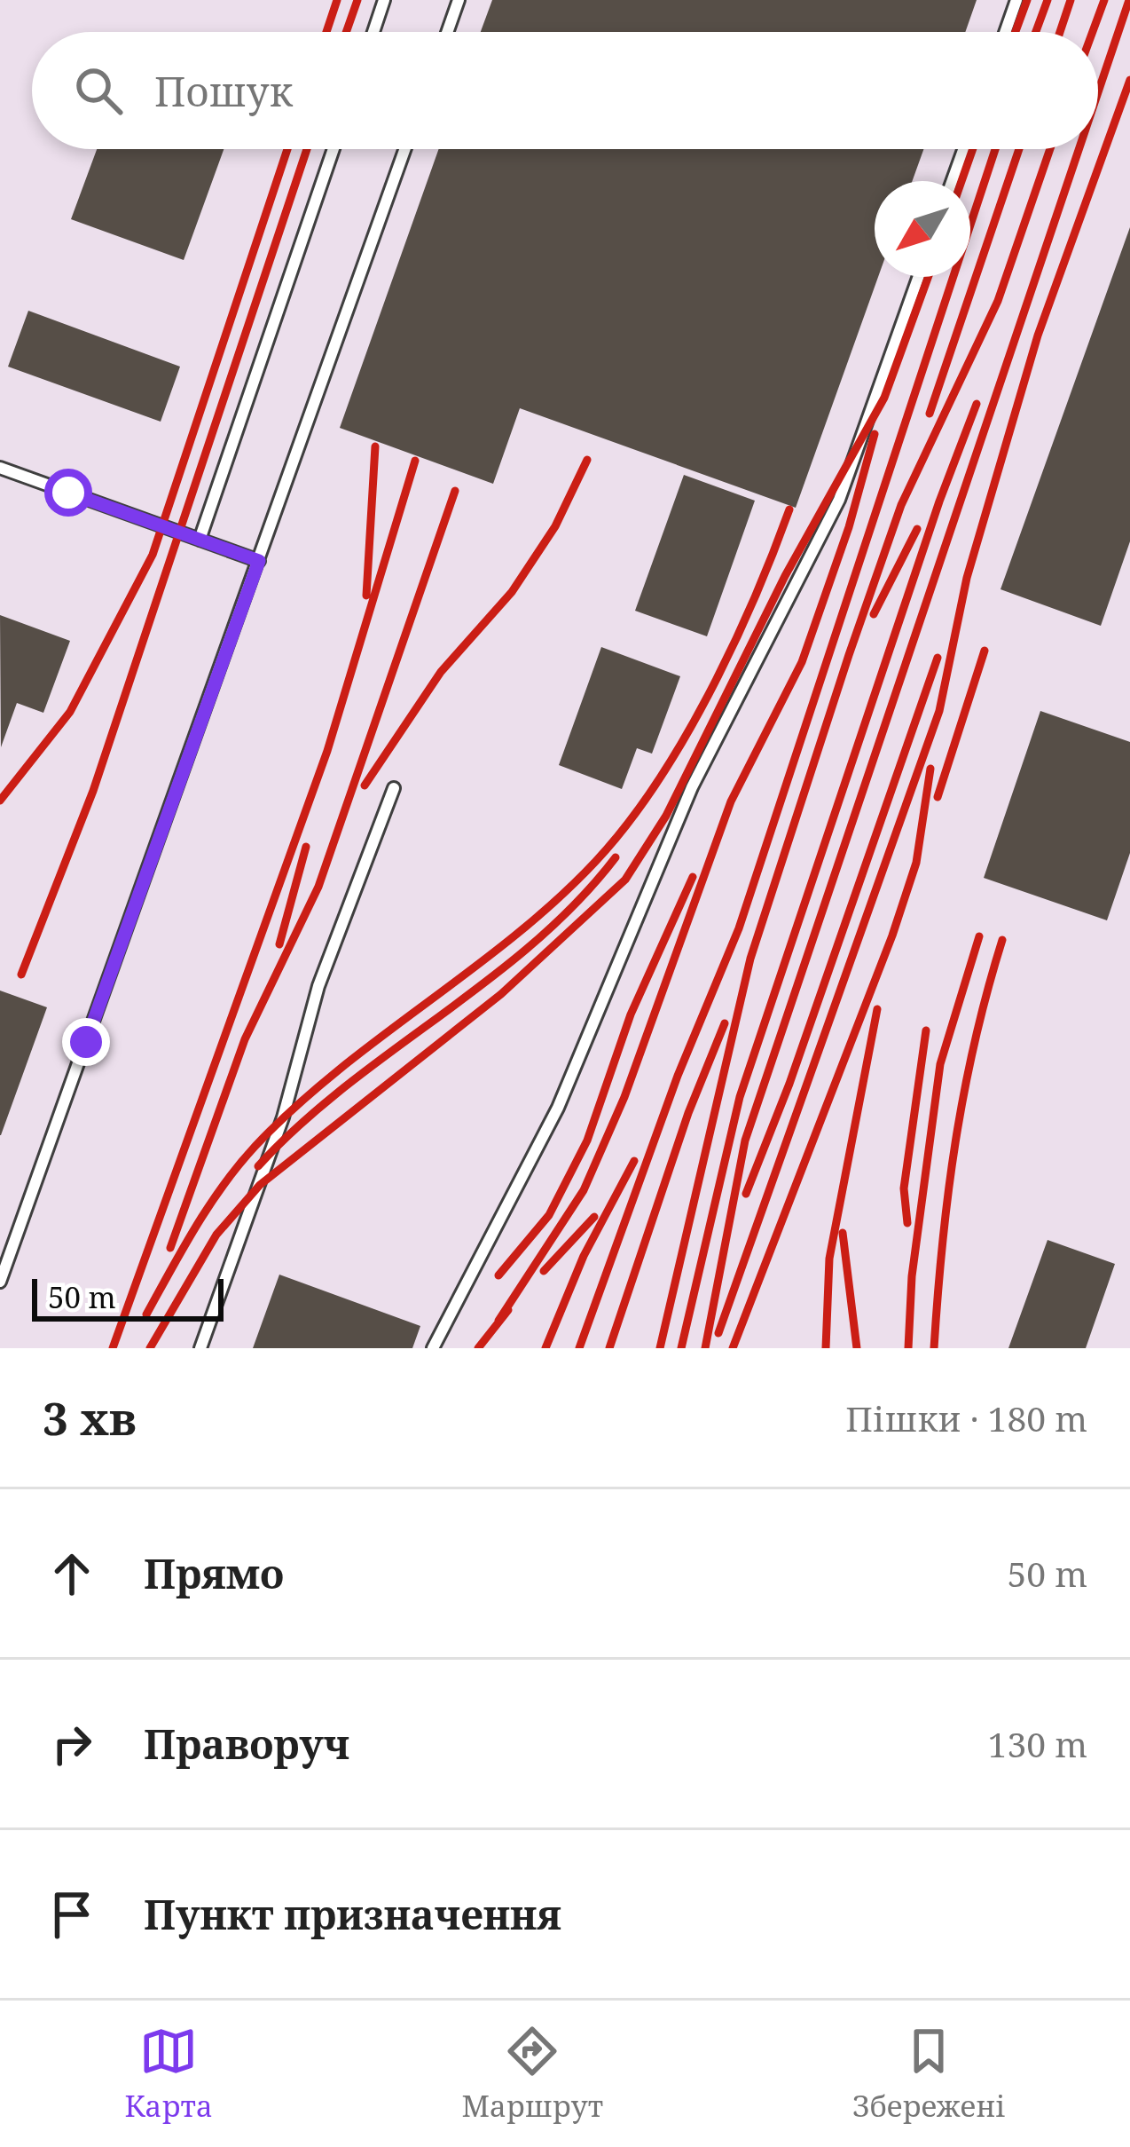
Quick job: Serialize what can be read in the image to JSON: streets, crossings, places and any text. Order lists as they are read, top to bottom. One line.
{"scale_bar":"50 m","north":"bottom left","page":{"search":"Пошук","scale":"50 m","heading":["3 хв","Пішки · 180 m"],"list":[["Прямо","50 m"],["Праворуч","130 m"],"Пункт призначення"],"nav":["Карта","Маршрут","Збережені"]}}
